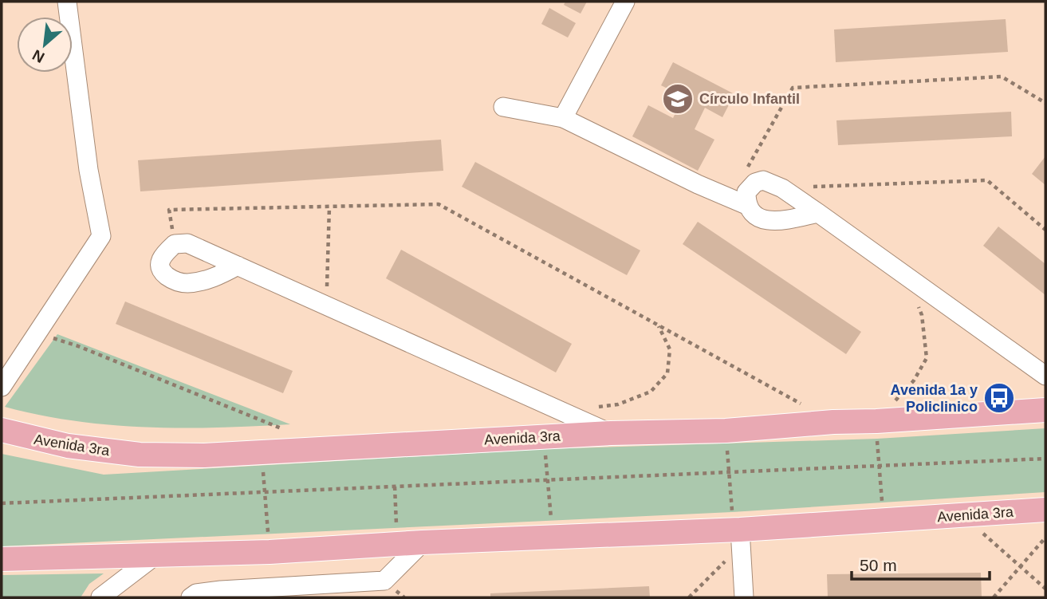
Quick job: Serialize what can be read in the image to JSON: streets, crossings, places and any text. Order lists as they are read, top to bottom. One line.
{"streets":{"main road":["Avenida 3ra"]},"places":{"school or university":["Círculo Infantil"],"bus stop":["Avenida 1a y Policlinico"]},"scale_bar":"50 m","north":"bottom left"}
